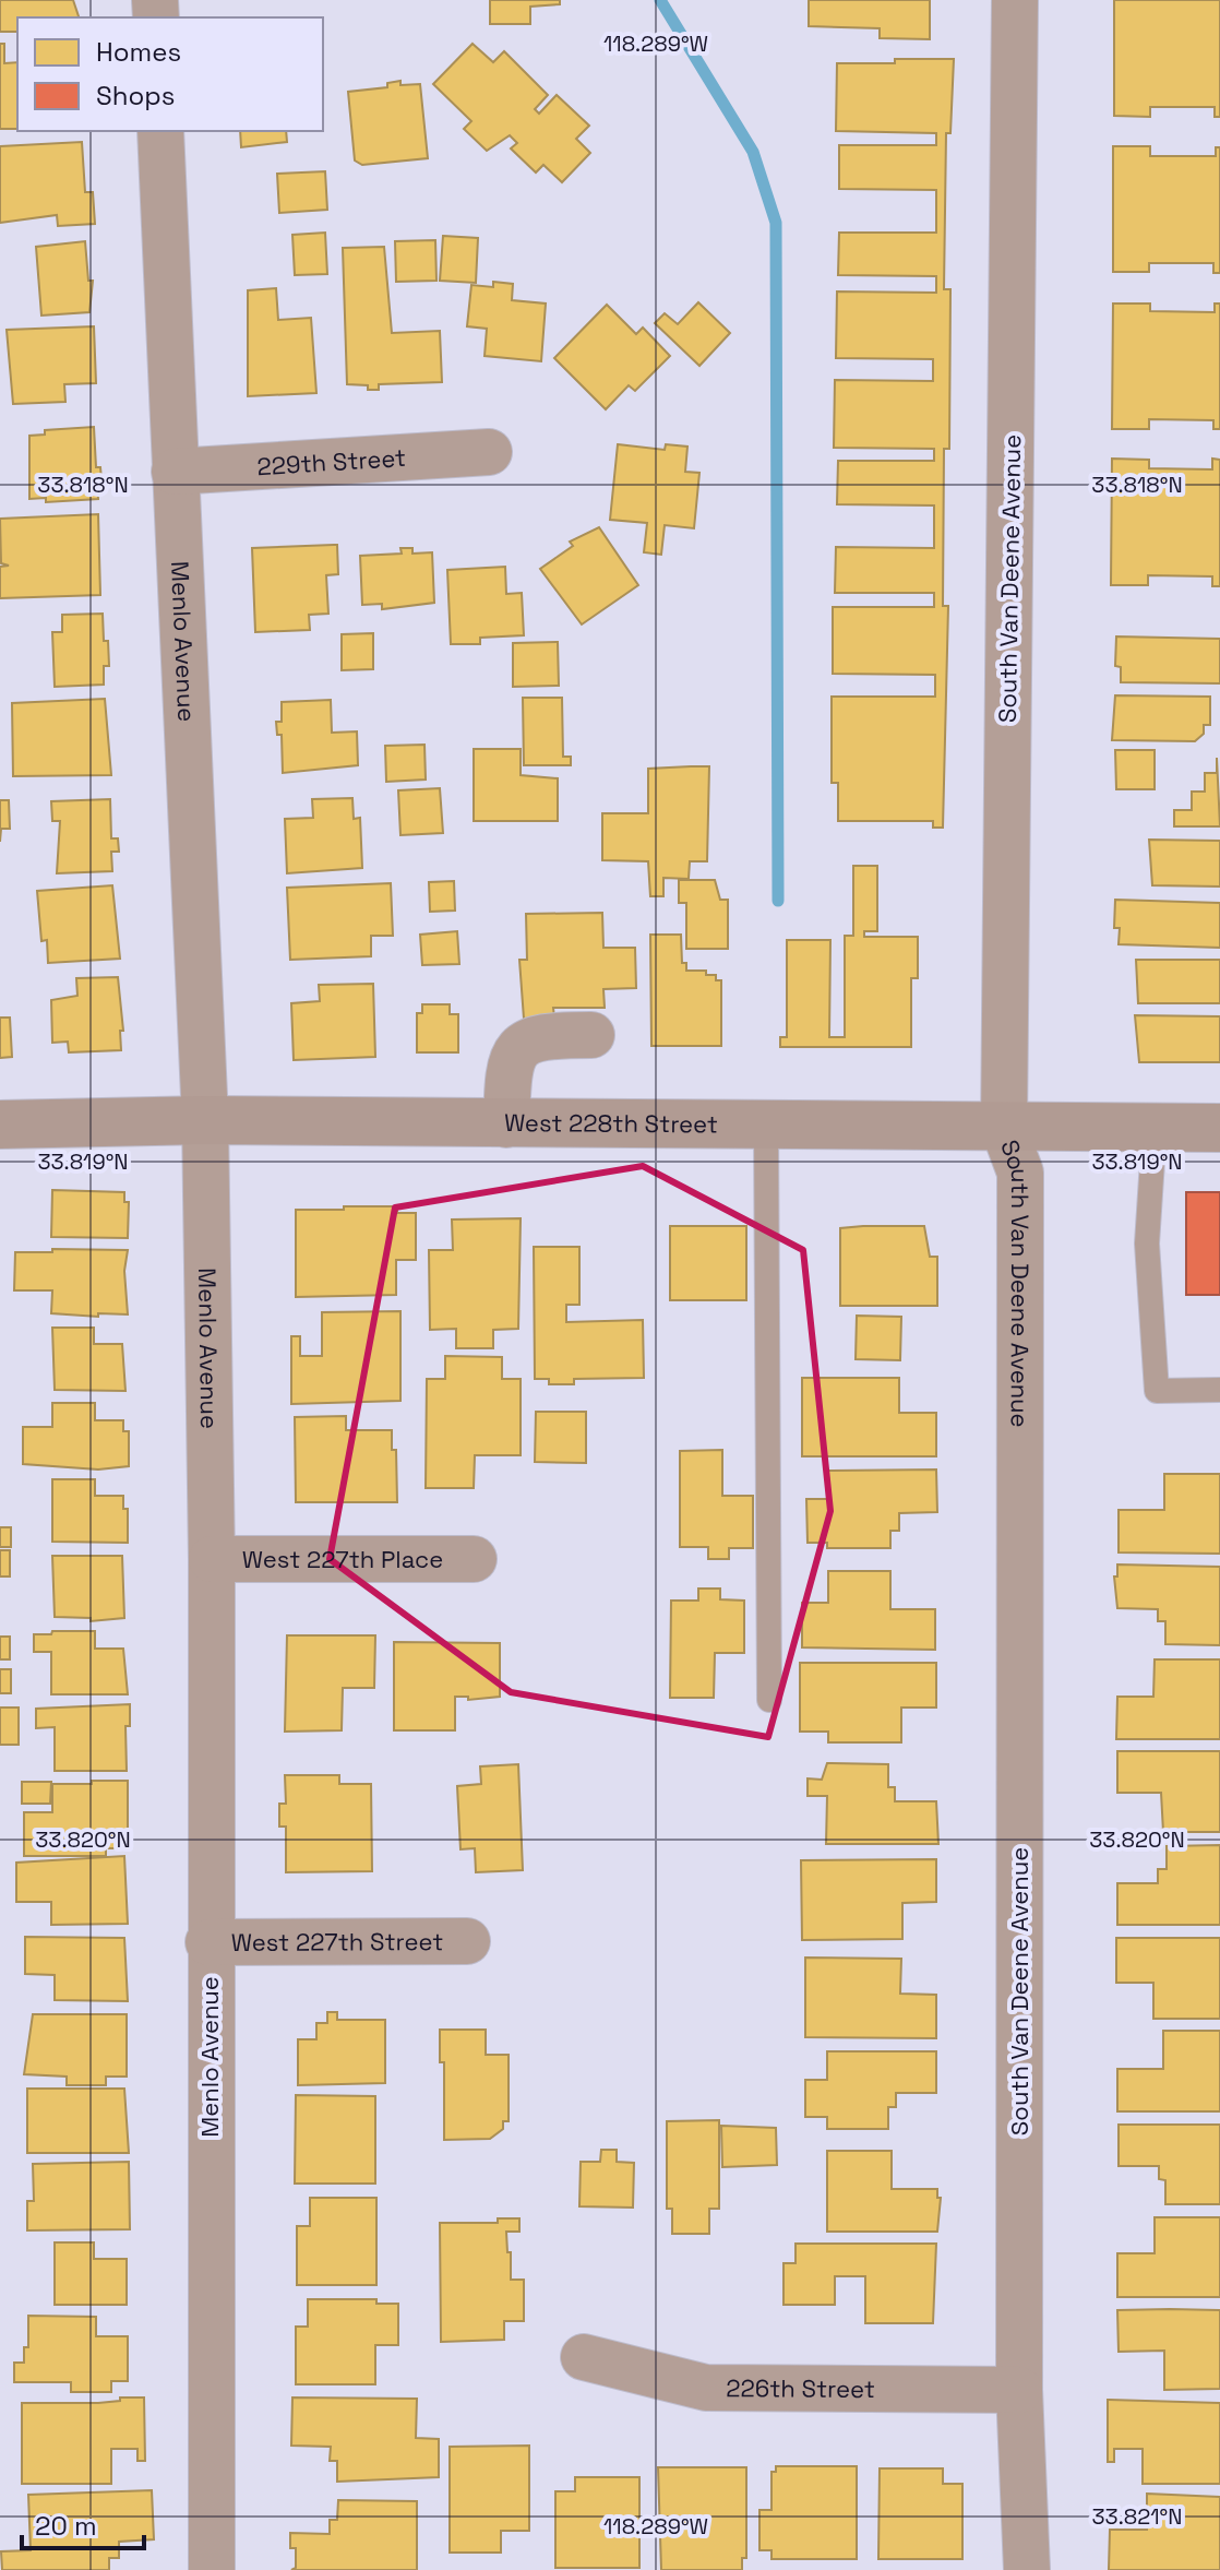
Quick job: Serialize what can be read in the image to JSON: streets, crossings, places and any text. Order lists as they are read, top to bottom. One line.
{"streets":{"street":["229th Street","South Van Deene Avenue","Menlo Avenue","West 228th Street","West 227th Place","West 227th Street","226th Street"]},"crossings":[["229th Street","Menlo Avenue"],["South Van Deene Avenue","West 228th Street"],["South Van Deene Avenue","226th Street"],["Menlo Avenue","West 228th Street"],["Menlo Avenue","West 227th Place"],["Menlo Avenue","West 227th Street"]],"legend":["Homes","Shops"],"scale_bar":"20 m","coordinates":["118.289°W","33.818°N","33.819°N","33.820°N","33.821°N"]}
